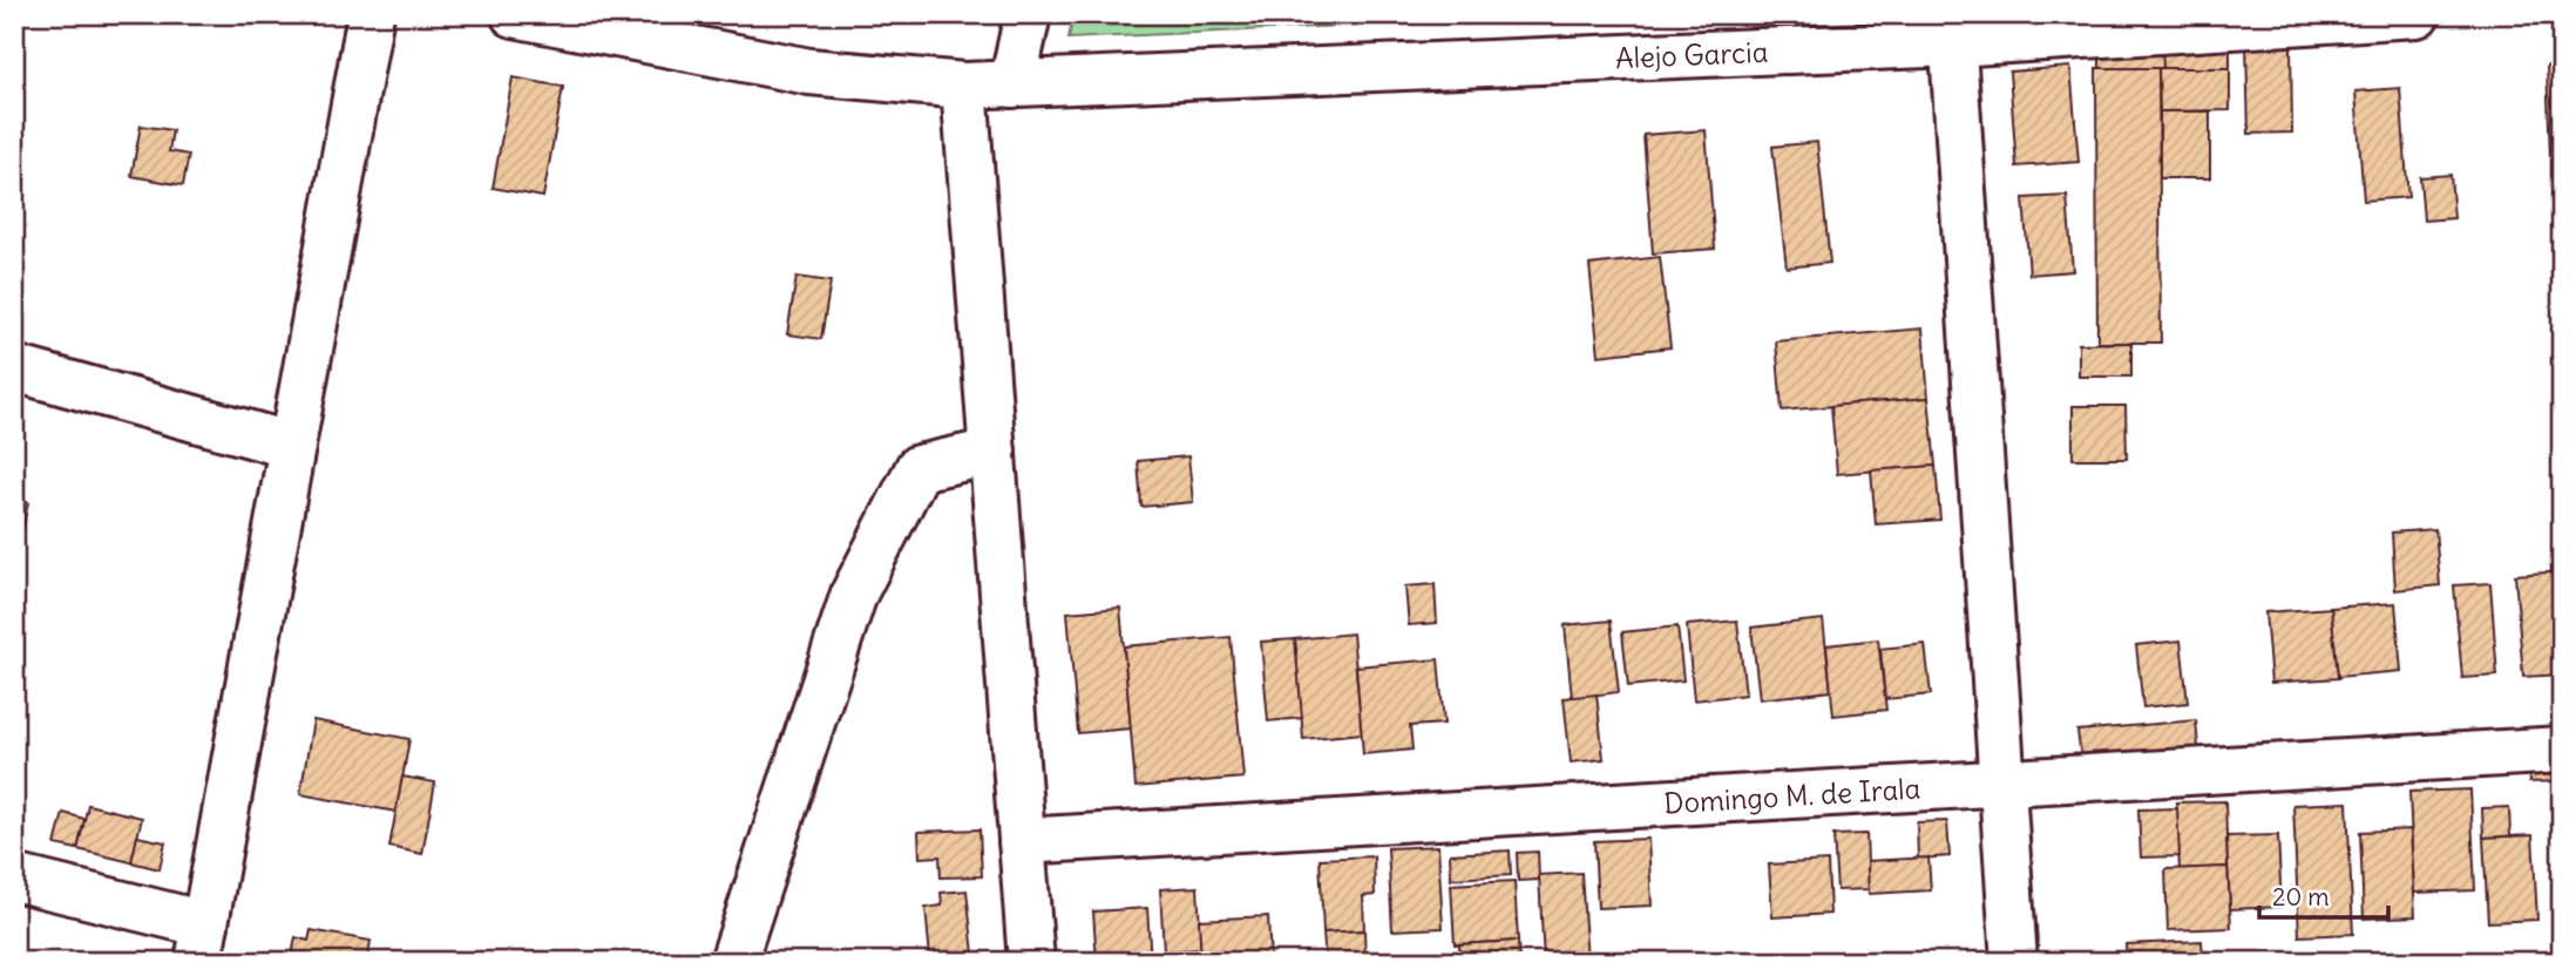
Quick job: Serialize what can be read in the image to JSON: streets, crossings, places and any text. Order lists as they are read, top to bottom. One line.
{"streets":{"street":["Alejo Garcia","Domingo M. de Irala"]},"scale_bar":"20 m"}
